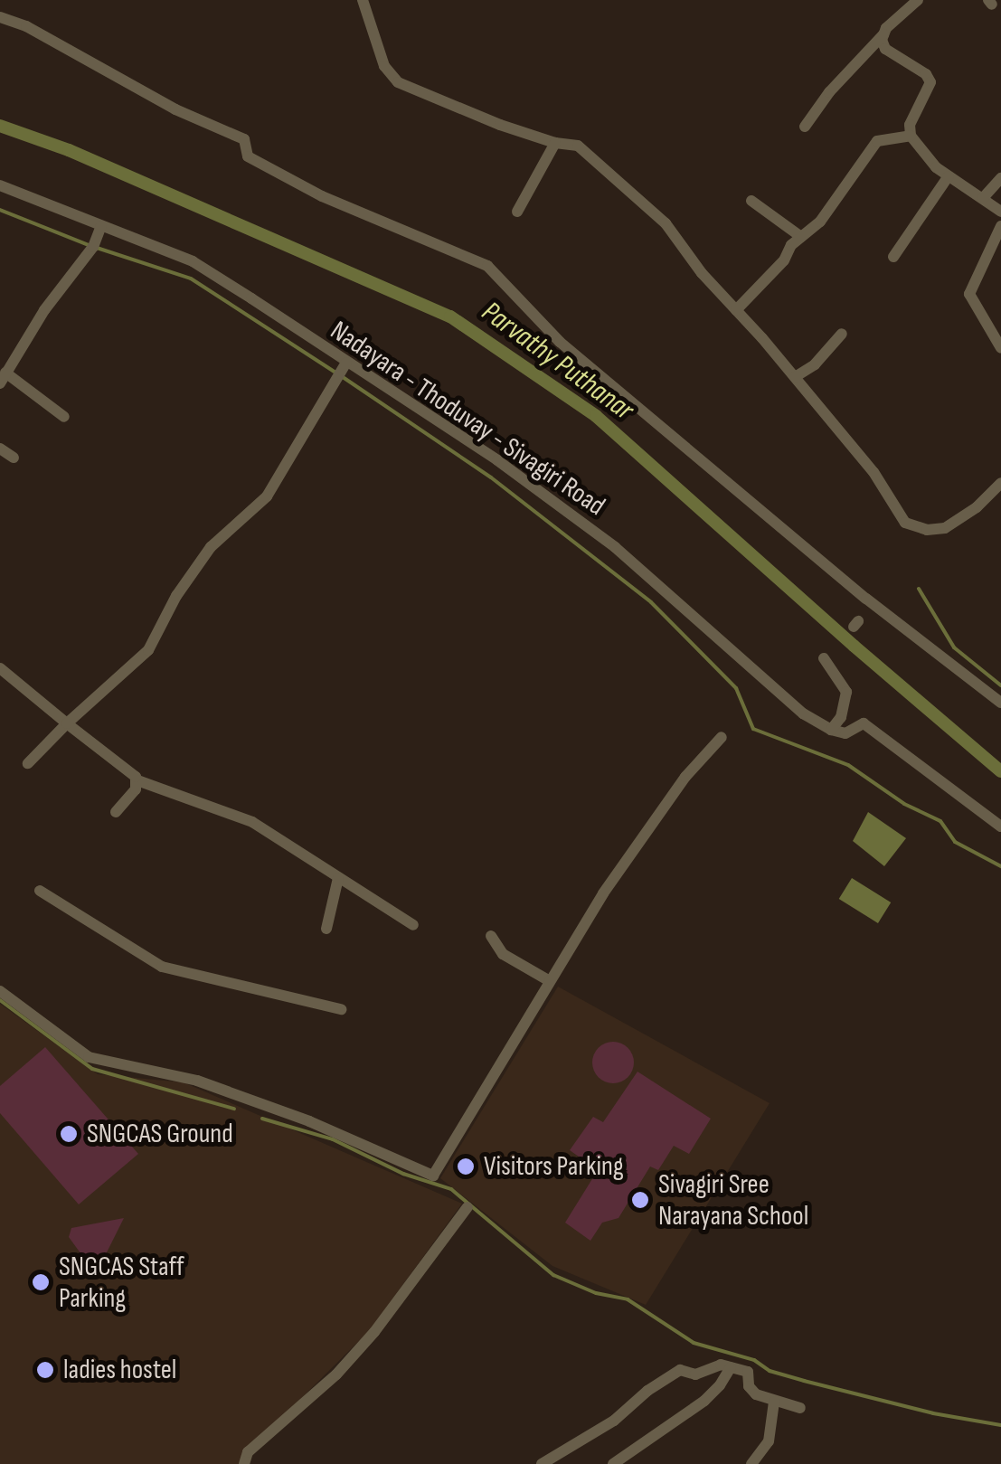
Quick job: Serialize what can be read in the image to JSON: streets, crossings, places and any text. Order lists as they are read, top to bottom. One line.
{"streets":{"street":["Nadayara - Thoduvay - Sivagiri Road"]},"water":["Parvathy Puthanar"],"places":["SNGCAS Ground","Visitors Parking","Sivagiri Sree Narayana School","SNGCAS Staff Parking","ladies hostel"]}
